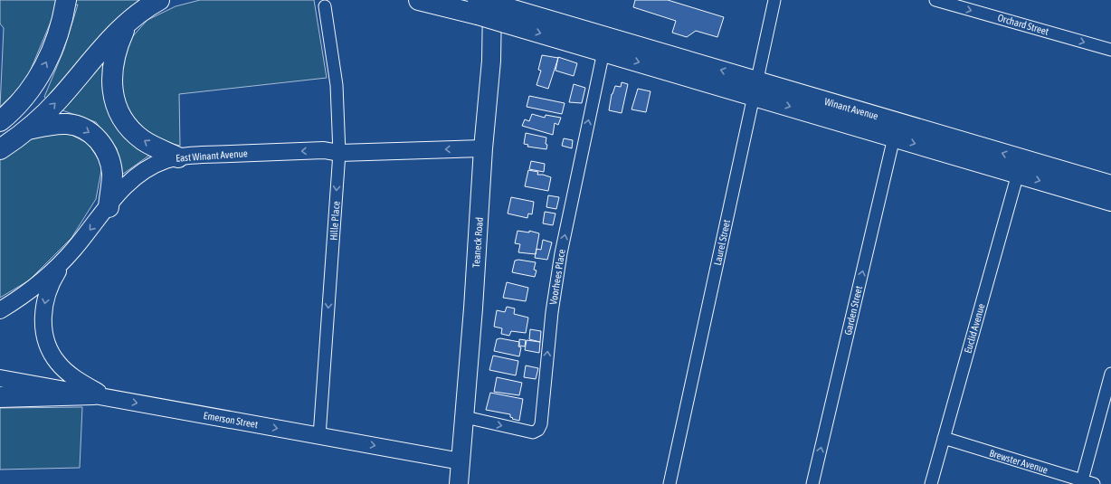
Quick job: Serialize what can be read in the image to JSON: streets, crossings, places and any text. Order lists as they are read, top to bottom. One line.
{"streets":{"highway":["Winant Avenue"],"main road":["East Winant Avenue","Teaneck Road","Emerson Street"],"street":["Orchard Street","Hille Place","Laurel Street","Voorhees Place","Garden Street","Euclid Avenue","Brewster Avenue"]},"crossings":[["Winant Avenue","Teaneck Road"],["Winant Avenue","Laurel Street"],["Winant Avenue","Voorhees Place"],["Winant Avenue","Garden Street"],["Winant Avenue","Euclid Avenue"],["East Winant Avenue","Hille Place"],["East Winant Avenue","Teaneck Road"],["Hille Place","Emerson Street"],["Teaneck Road","Voorhees Place"],["Teaneck Road","Emerson Street"],["Euclid Avenue","Brewster Avenue"]],"one_way":["Orchard Street","East Winant Avenue","Hille Place","Voorhees Place","Garden Street","Emerson Street"]}
